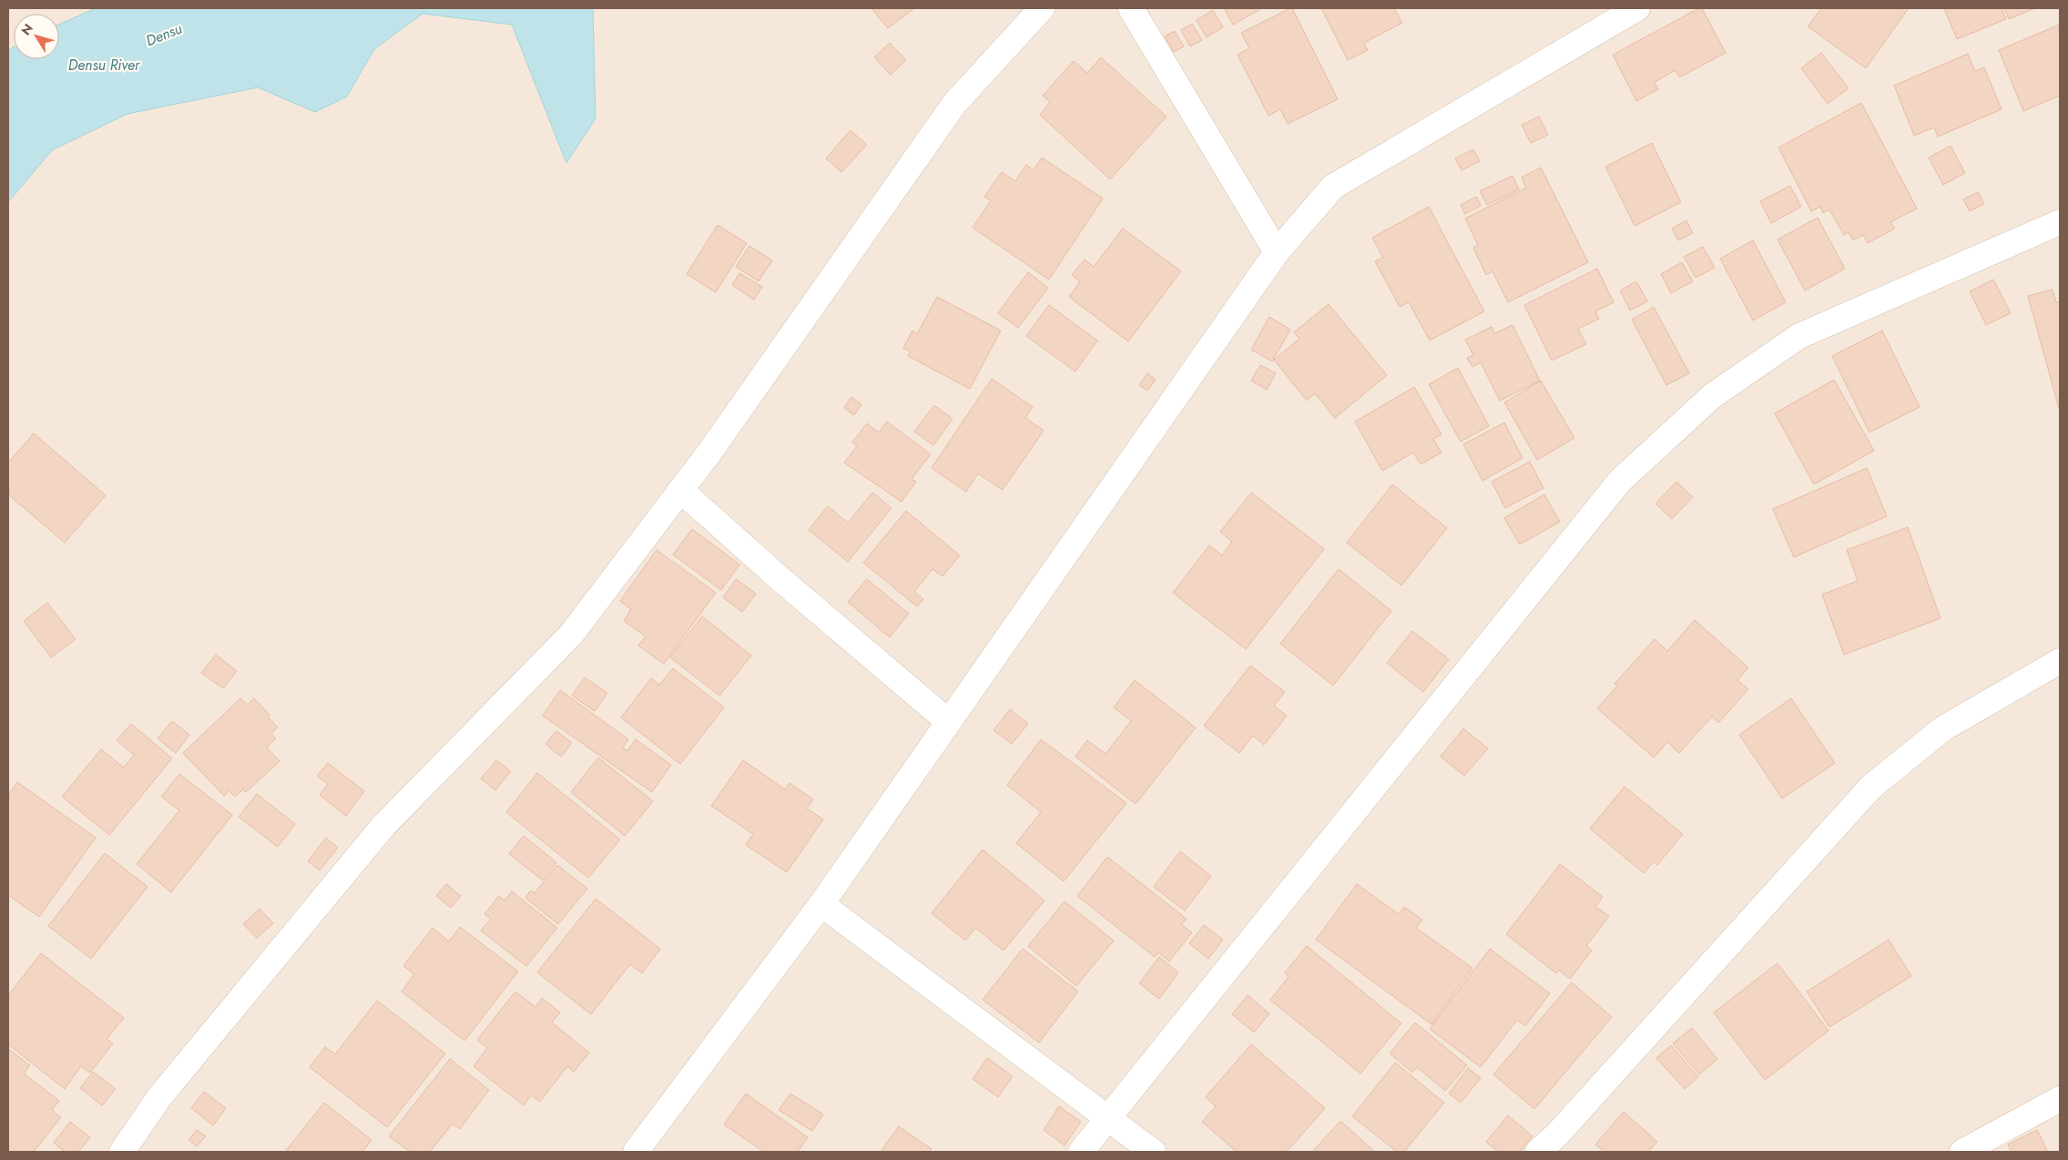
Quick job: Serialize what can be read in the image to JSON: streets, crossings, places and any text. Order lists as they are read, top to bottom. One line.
{"water":["Densu","Densu River"],"north":"top left"}
